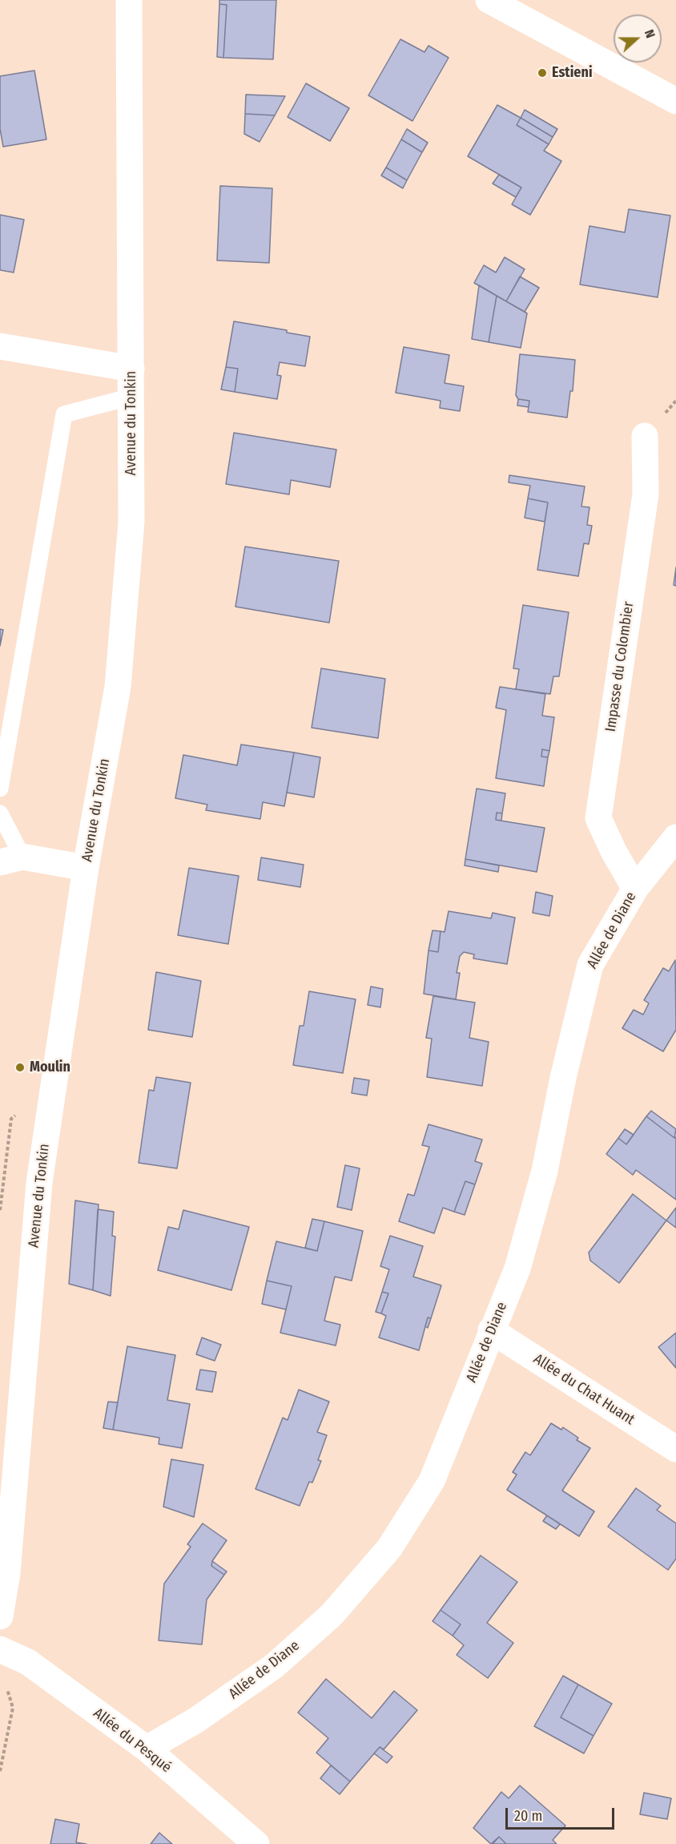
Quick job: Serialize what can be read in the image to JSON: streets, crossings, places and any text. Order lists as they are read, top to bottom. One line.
{"streets":{"street":["Avenue du Tonkin","Impasse du Colombier","Allée de Diane","Allée du Chat Huant","Allée du Pesqué"]},"crossings":[["Impasse du Colombier","Allée de Diane"],["Allée de Diane","Allée du Chat Huant"],["Allée de Diane","Allée du Pesqué"]],"places":["Estieni","Moulin"],"scale_bar":"20 m","north":"right"}
